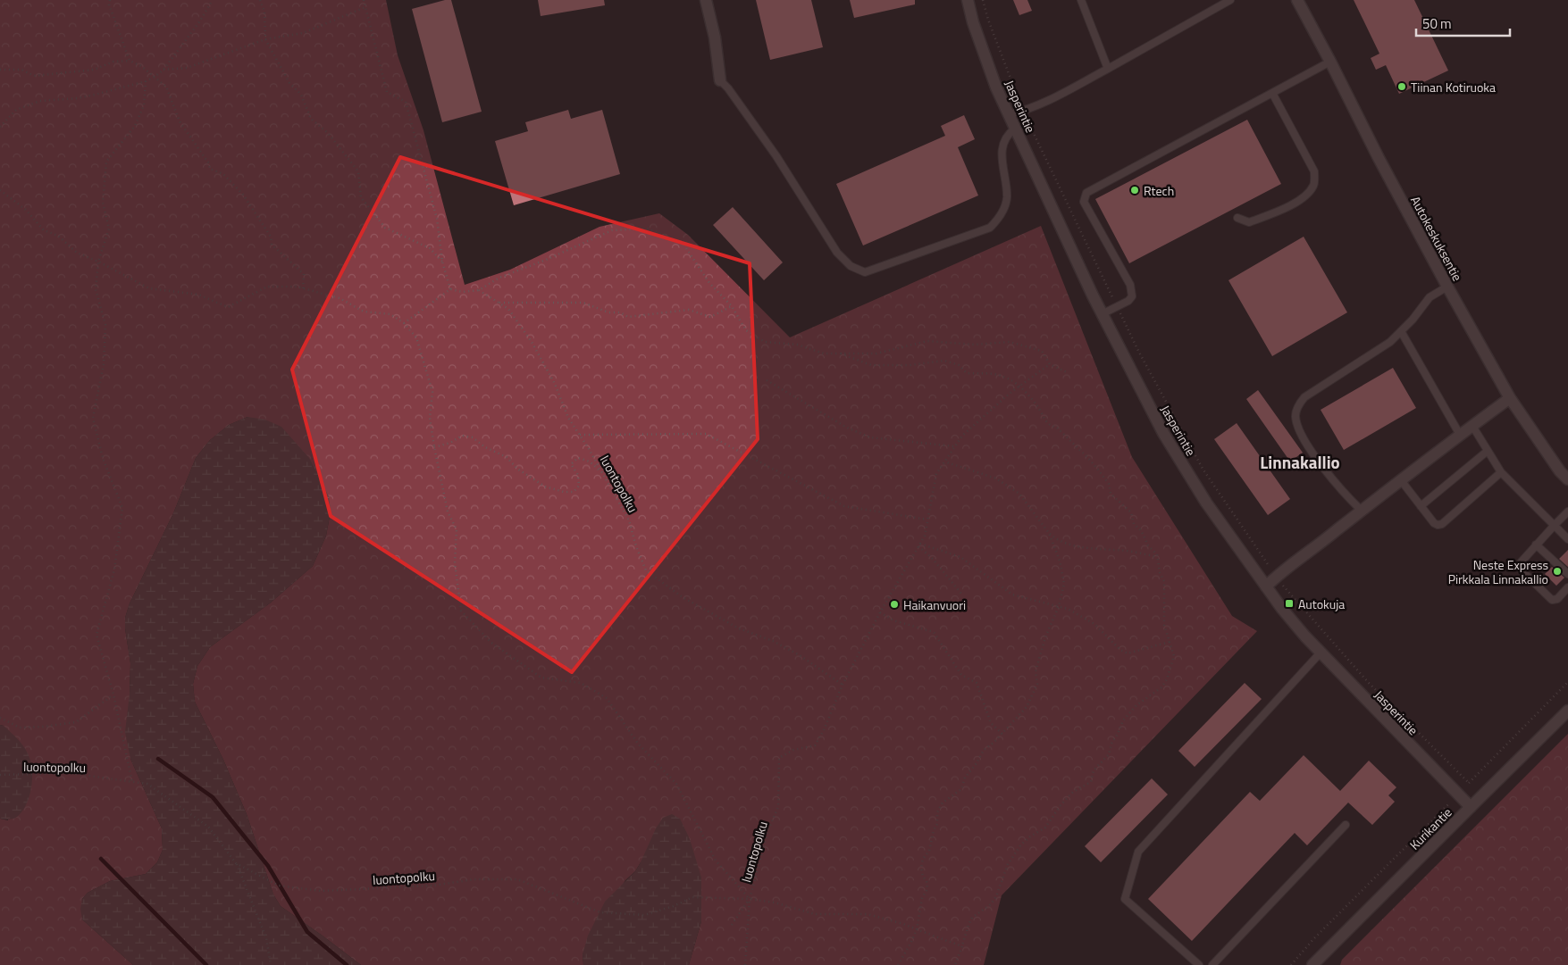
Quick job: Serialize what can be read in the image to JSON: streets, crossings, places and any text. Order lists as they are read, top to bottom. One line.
{"streets":{"street":["Jasperintie","Autokeskuksentie","Kurikantie"],"path":["luontopolku"]},"crossings":[["Jasperintie","Kurikantie"]],"districts":["Linnakallio"],"places":{"other":["Tiinan Kotiruoka","Rtech","Neste Express Pirkkala Linnakallio","Haikanvuori"],"transit":["Autokuja"]},"scale_bar":"50 m"}
